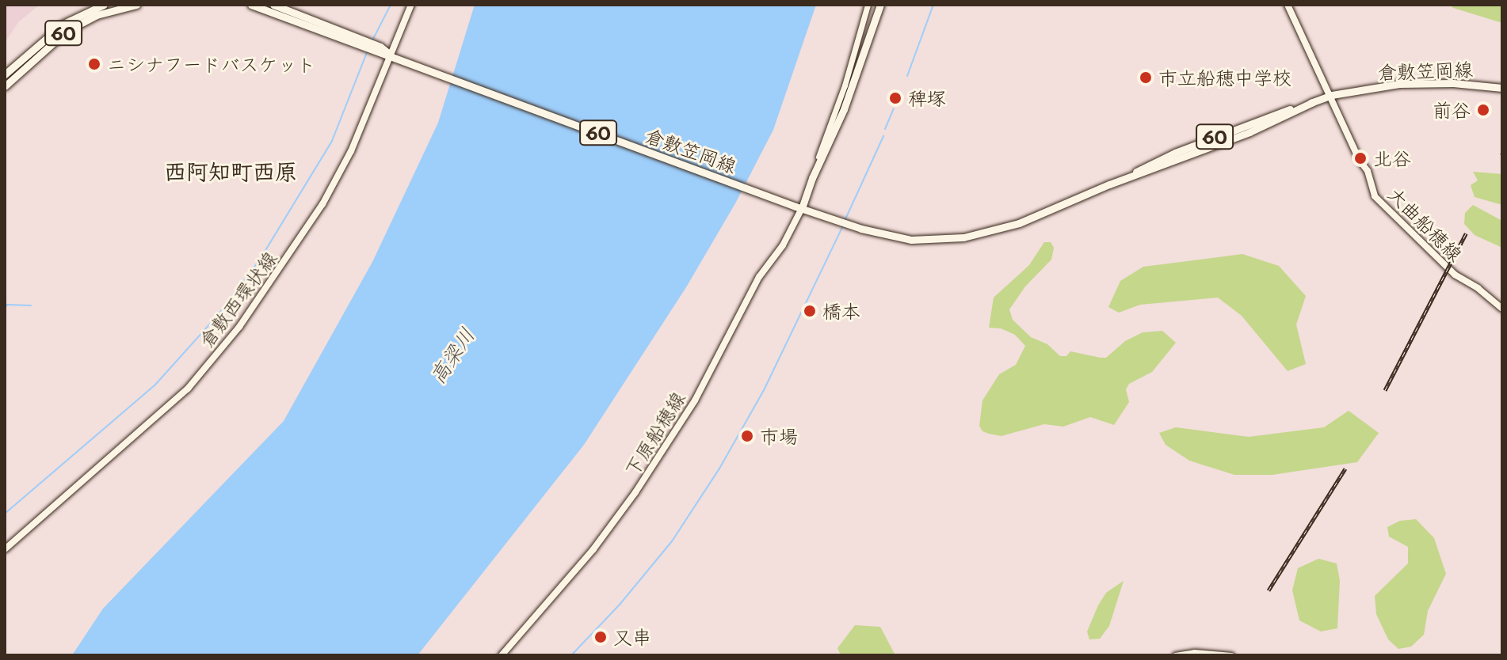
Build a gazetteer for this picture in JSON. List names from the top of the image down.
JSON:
{
  "streets": {
    "main road": [
      "60",
      "倉敷笠岡線",
      "大曲船穂線",
      "倉敷西環状線",
      "下原船穂線"
    ]
  },
  "crossings": [
    ["倉敷笠岡線", "大曲船穂線"],
    ["倉敷笠岡線", "倉敷西環状線"],
    ["倉敷笠岡線", "下原船穂線"]
  ],
  "districts": ["西阿知町西原"],
  "water": ["高梁川"],
  "places": [
    "ニシナフードバスケット",
    "市立船穂中学校",
    "稗塚",
    "前谷",
    "北谷",
    "橋本",
    "市場",
    "又串"
  ]
}
